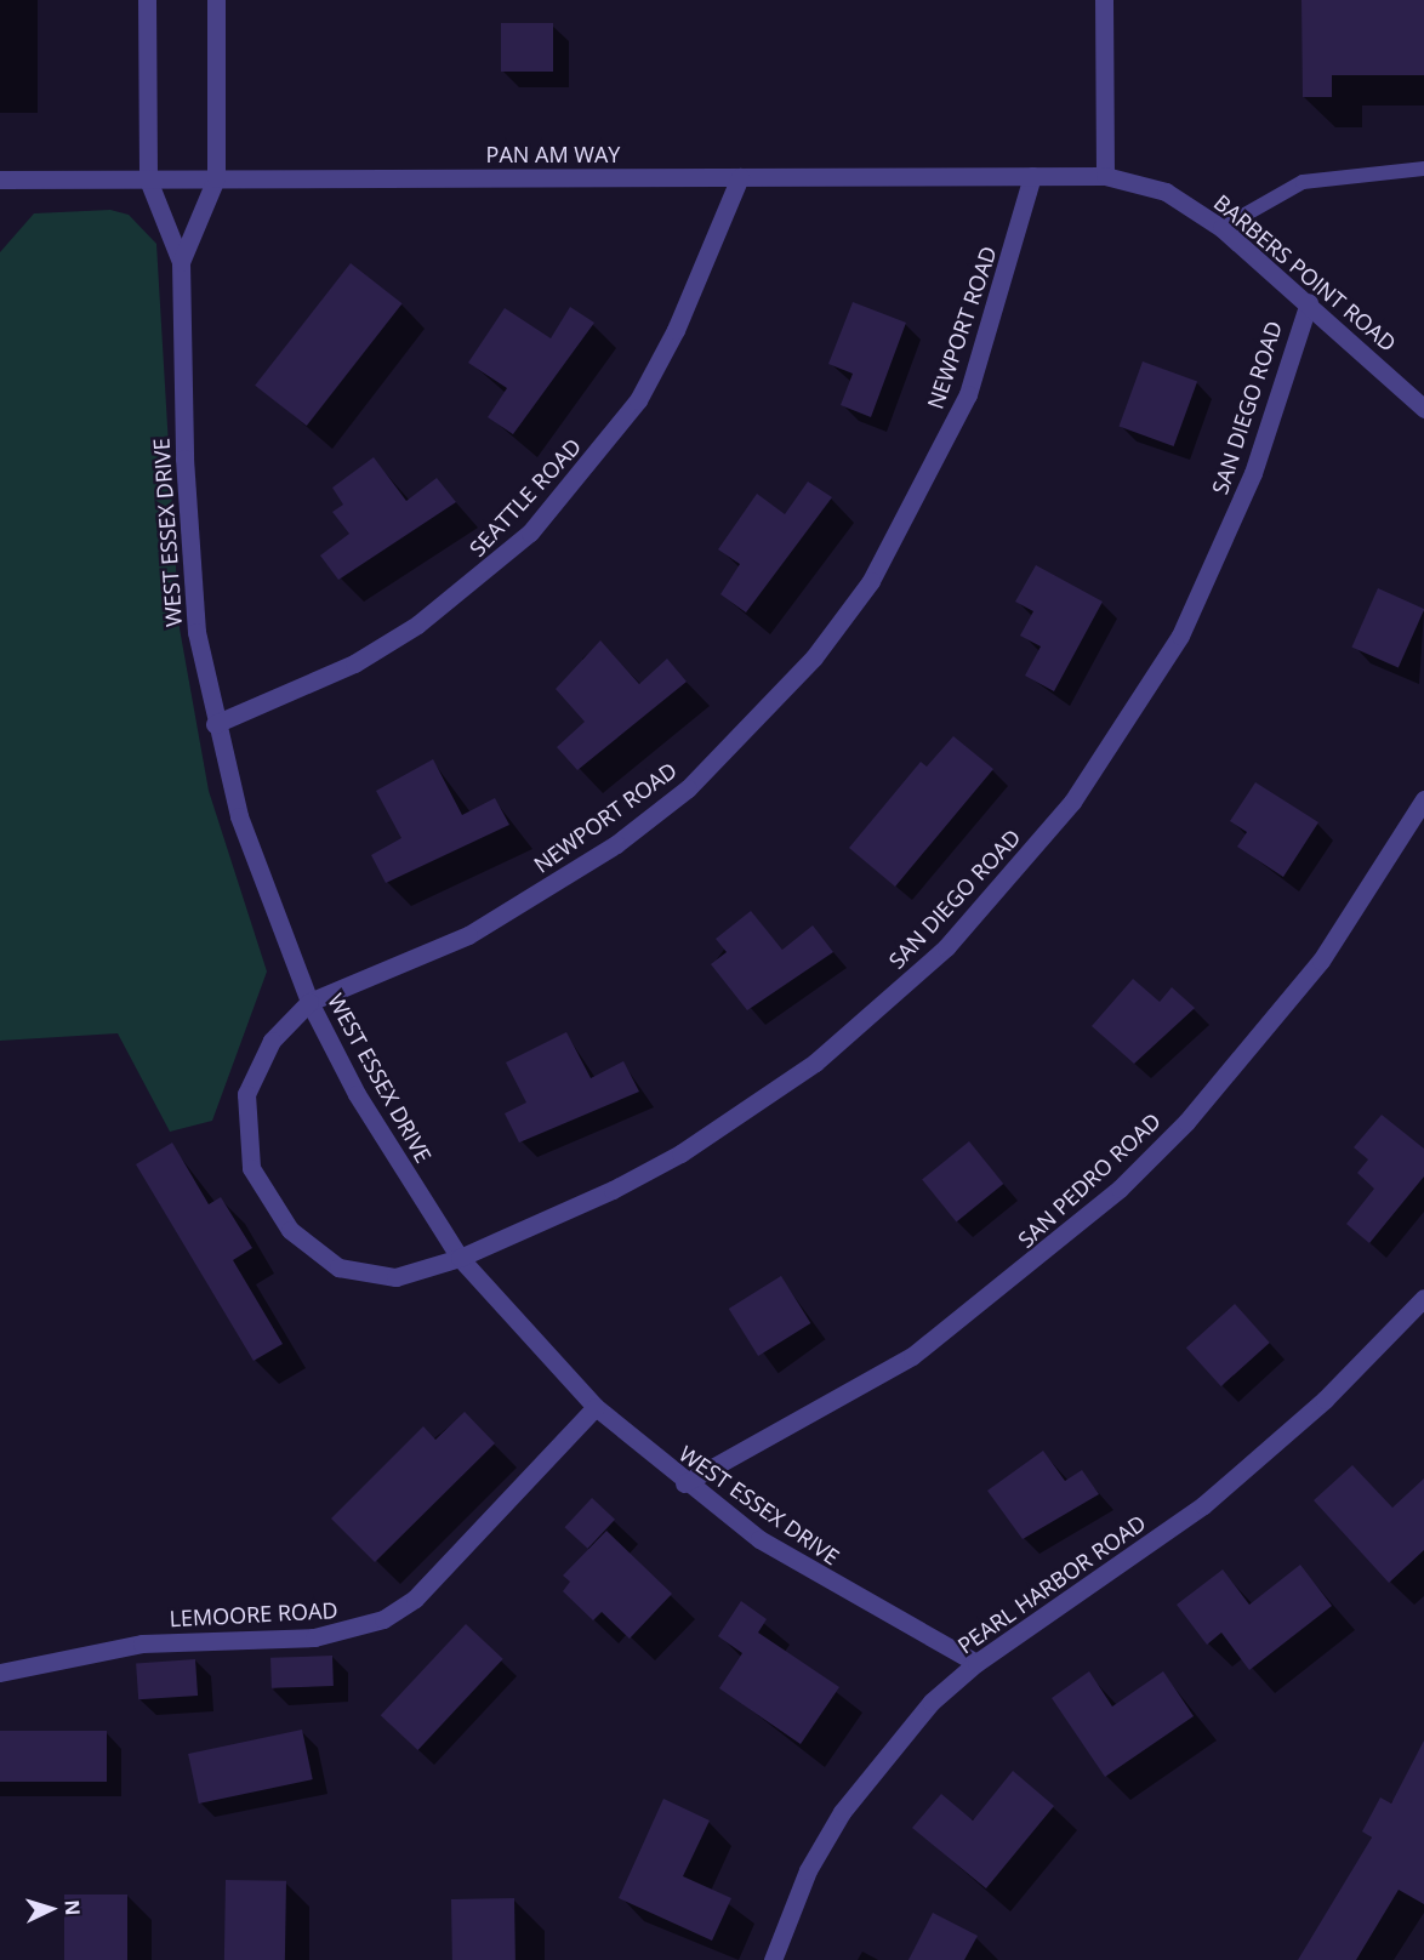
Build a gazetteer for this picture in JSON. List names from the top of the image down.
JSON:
{
  "streets": {
    "street": [
      "PAN AM WAY",
      "BARBERS POINT ROAD",
      "NEWPORT ROAD",
      "SAN DIEGO ROAD",
      "SEATTLE ROAD",
      "WEST ESSEX DRIVE",
      "SAN PEDRO ROAD",
      "PEARL HARBOR ROAD",
      "LEMOORE ROAD"
    ]
  },
  "crossings": [
    ["PAN AM WAY", "BARBERS POINT ROAD"],
    ["PAN AM WAY", "NEWPORT ROAD"],
    ["PAN AM WAY", "SEATTLE ROAD"],
    ["PAN AM WAY", "WEST ESSEX DRIVE"],
    ["BARBERS POINT ROAD", "SAN DIEGO ROAD"],
    ["NEWPORT ROAD", "SAN DIEGO ROAD"],
    ["NEWPORT ROAD", "WEST ESSEX DRIVE"],
    ["SAN DIEGO ROAD", "WEST ESSEX DRIVE"],
    ["SEATTLE ROAD", "WEST ESSEX DRIVE"],
    ["WEST ESSEX DRIVE", "SAN PEDRO ROAD"],
    ["WEST ESSEX DRIVE", "PEARL HARBOR ROAD"],
    ["WEST ESSEX DRIVE", "LEMOORE ROAD"]
  ],
  "north": "right"
}
